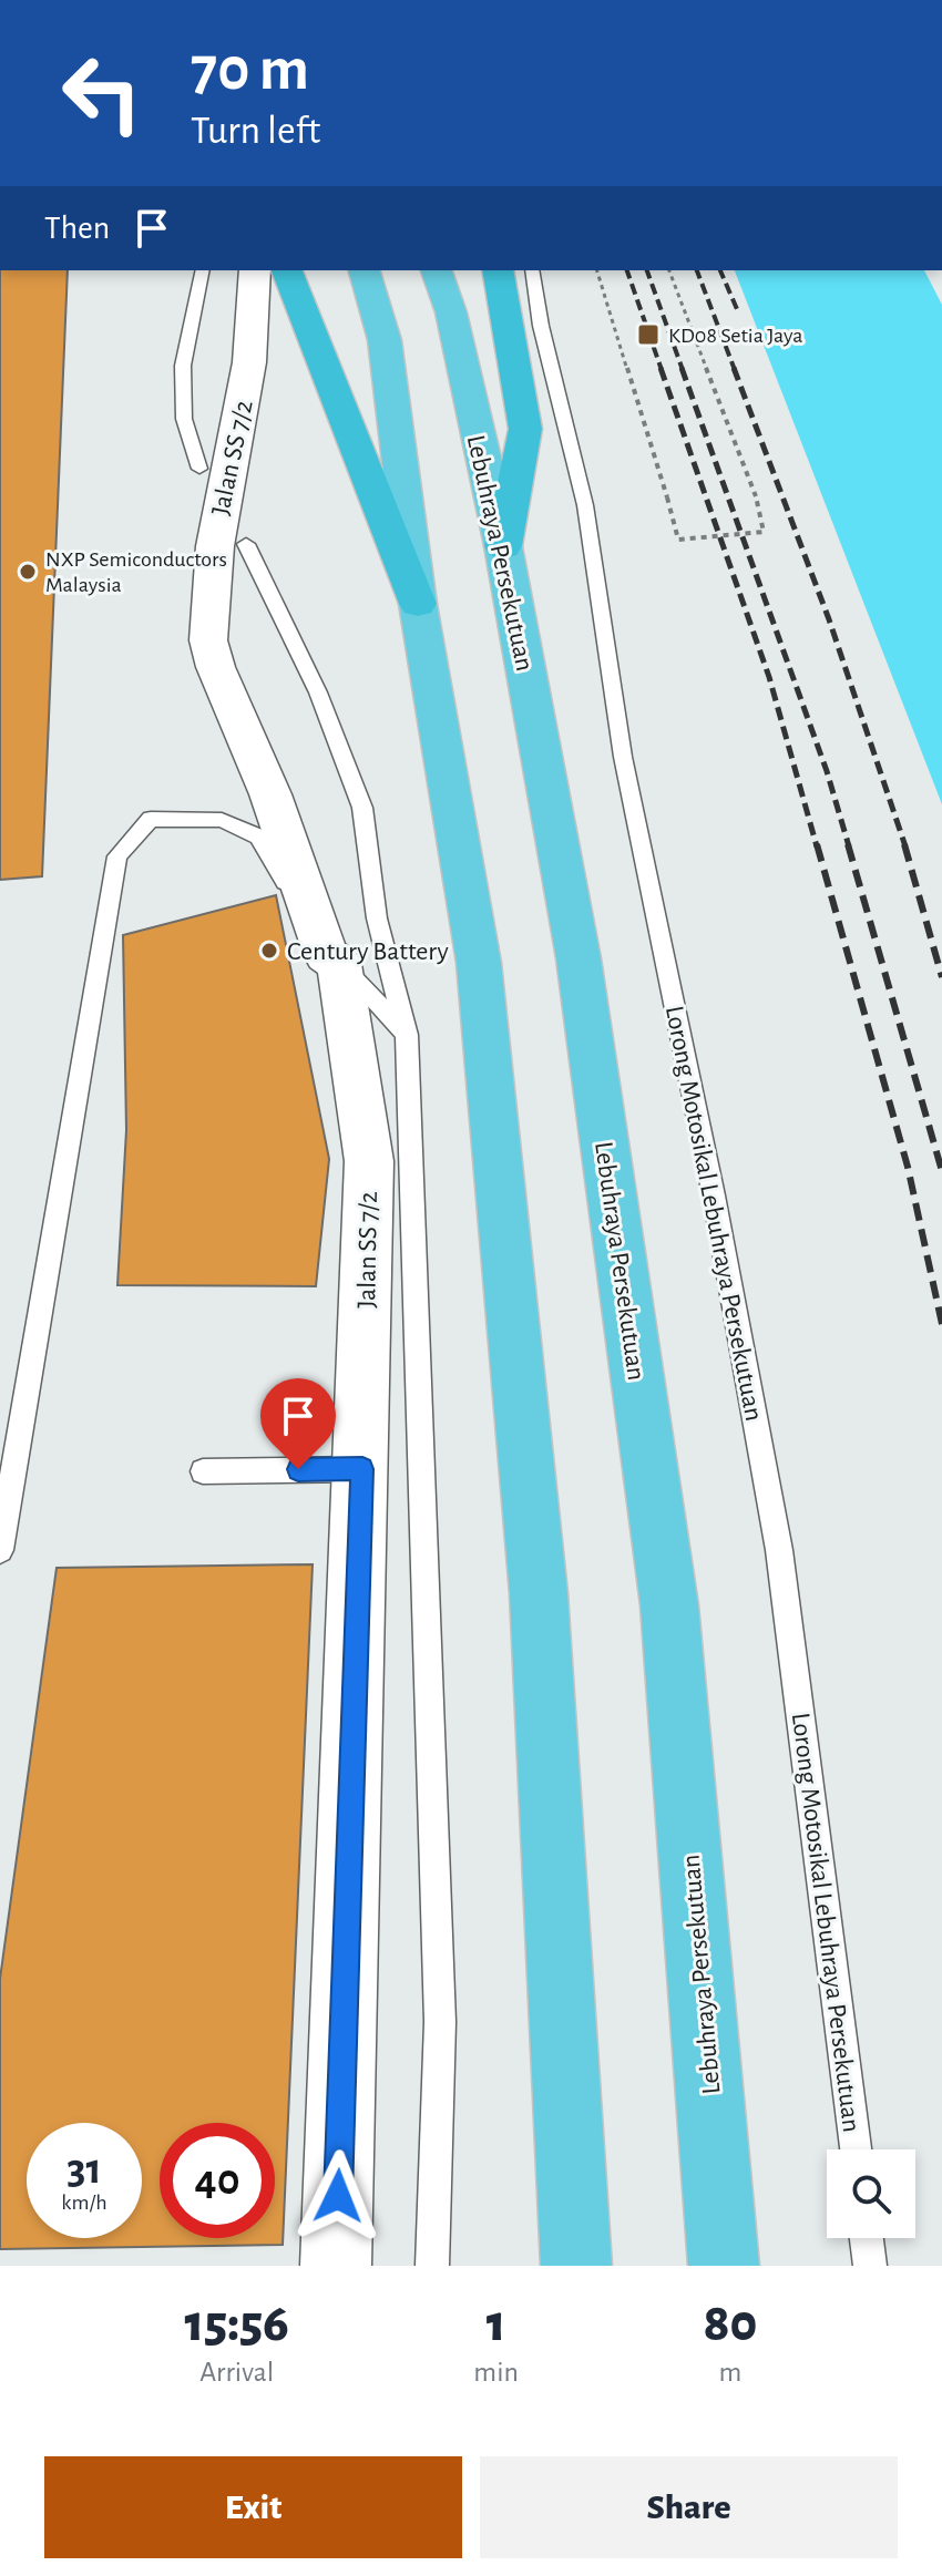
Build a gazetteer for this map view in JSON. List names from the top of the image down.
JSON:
{
  "streets": {
    "highway": ["Lebuhraya Persekutuan"],
    "street": ["Jalan SS 7/2"],
    "lane": ["Lorong Motosikal Lebuhraya Persekutuan"]
  },
  "places": {
    "transit": ["KD08 Setia Jaya"],
    "other": ["NXP Semiconductors Malaysia", "Century Battery"]
  },
  "page": {
    "turn": ["70 m", "Turn left"],
    "then": "Then",
    "speed": "31 km/h",
    "limit": "40",
    "eta": [
      "15:56",
      "Arrival",
      "1",
      "min",
      "80",
      "m"
    ],
    "buttons": ["Exit", "Share"]
  }
}
